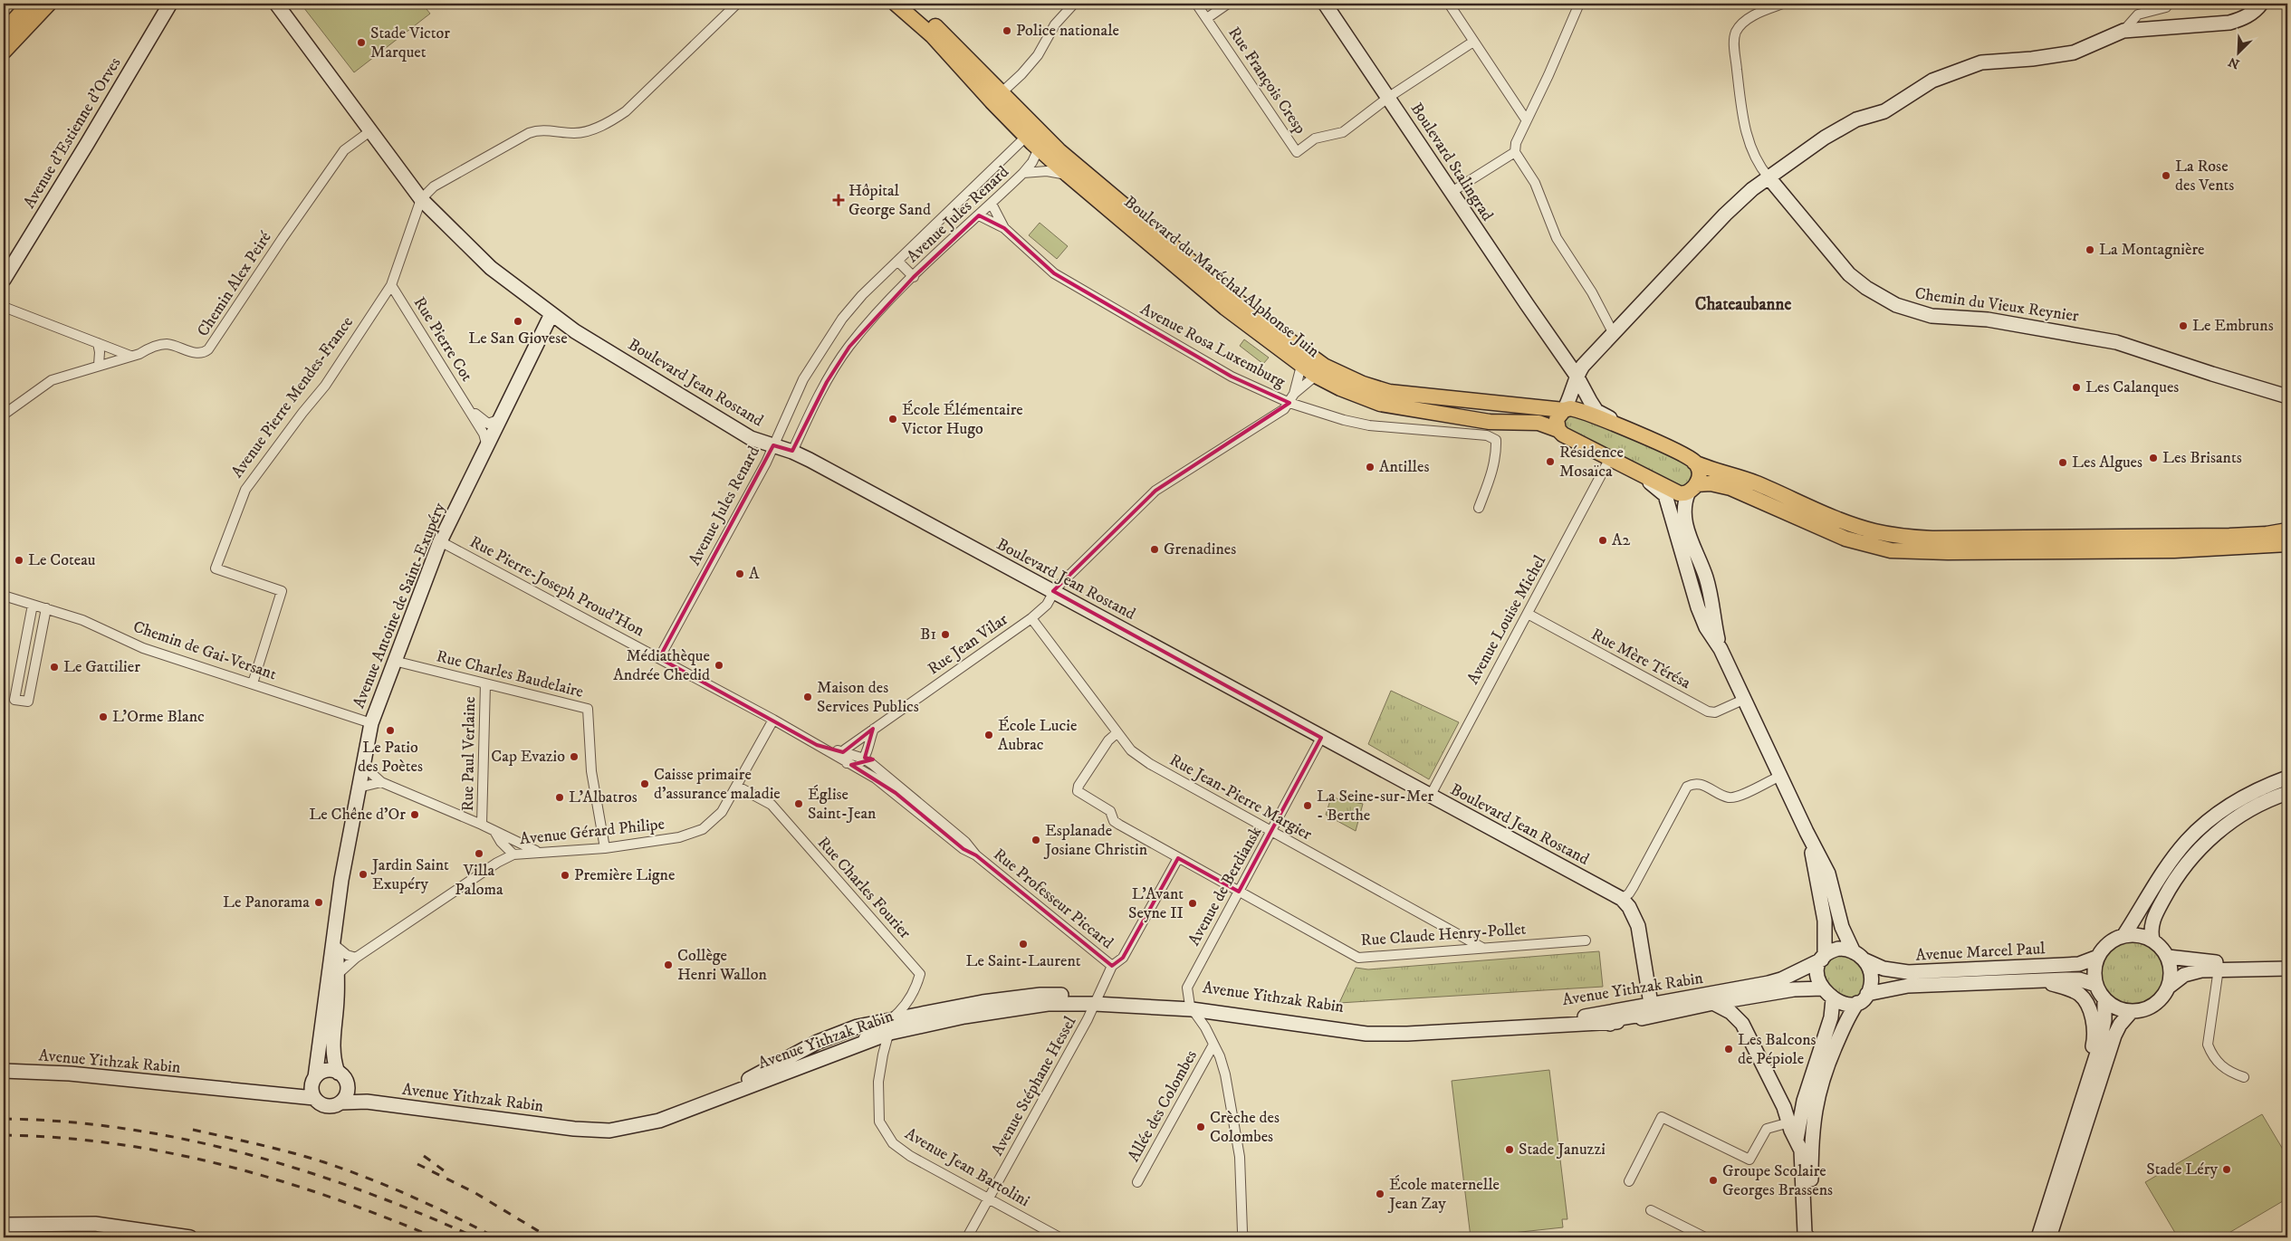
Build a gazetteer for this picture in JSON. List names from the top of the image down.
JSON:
{
  "streets": {
    "main road": ["Boulevard du Maréchal Alphonse Juin"],
    "street": [
      "Rue François Cresp",
      "Avenue d'Estienne d'Orves",
      "Boulevard Stalingrad",
      "Avenue Jules Renard",
      "Chemin Alex Peiré",
      "Chemin du Vieux Reynier",
      "Rue Pierre Cot",
      "Avenue Rosa Luxemburg",
      "Boulevard Jean Rostand",
      "Avenue Pierre Mendes-France",
      "Rue Pierre-Joseph Proud'Hon",
      "Avenue Antoine de Saint-Exupéry",
      "Avenue Louise Michel",
      "Rue Jean Vilar",
      "Chemin de Gai-Versant",
      "Rue Mère Térésa",
      "Rue Charles Baudelaire",
      "Rue Paul Verlaine",
      "Rue Jean-Pierre Margier",
      "Avenue Gérard Philipe",
      "Avenue de Berdiansk",
      "Rue Charles Fourier",
      "Rue Professeur Piccard",
      "Rue Claude Henry-Pollet",
      "Avenue Marcel Paul",
      "Avenue Yithzak Rabin",
      "Avenue Stéphane Hessel",
      "Allée des Colombes",
      "Avenue Jean Bartolini"
    ]
  },
  "crossings": [
    ["Rue François Cresp", "Boulevard Stalingrad"],
    ["Boulevard Stalingrad", "Boulevard du Maréchal Alphonse Juin"],
    ["Avenue Jules Renard", "Boulevard du Maréchal Alphonse Juin"],
    ["Avenue Jules Renard", "Avenue Rosa Luxemburg"],
    ["Avenue Jules Renard", "Boulevard Jean Rostand"],
    ["Avenue Jules Renard", "Rue Pierre-Joseph Proud'Hon"],
    ["Boulevard du Maréchal Alphonse Juin", "Avenue Louise Michel"],
    ["Rue Pierre Cot", "Avenue Pierre Mendes-France"],
    ["Rue Pierre Cot", "Avenue Antoine de Saint-Exupéry"],
    ["Avenue Rosa Luxemburg", "Rue Jean Vilar"],
    ["Boulevard Jean Rostand", "Avenue Pierre Mendes-France"],
    ["Boulevard Jean Rostand", "Avenue Antoine de Saint-Exupéry"],
    ["Boulevard Jean Rostand", "Avenue Louise Michel"],
    ["Boulevard Jean Rostand", "Rue Jean Vilar"],
    ["Boulevard Jean Rostand", "Avenue de Berdiansk"],
    ["Boulevard Jean Rostand", "Avenue Yithzak Rabin"],
    ["Avenue Pierre Mendes-France", "Chemin de Gai-Versant"],
    ["Rue Pierre-Joseph Proud'Hon", "Avenue Antoine de Saint-Exupéry"],
    ["Rue Pierre-Joseph Proud'Hon", "Avenue Gérard Philipe"],
    ["Rue Pierre-Joseph Proud'Hon", "Rue Professeur Piccard"],
    ["Avenue Antoine de Saint-Exupéry", "Chemin de Gai-Versant"],
    ["Avenue Antoine de Saint-Exupéry", "Rue Charles Baudelaire"],
    ["Avenue Antoine de Saint-Exupéry", "Avenue Gérard Philipe"],
    ["Avenue Antoine de Saint-Exupéry", "Avenue Yithzak Rabin"],
    ["Avenue Louise Michel", "Rue Mère Térésa"],
    ["Rue Jean Vilar", "Rue Jean-Pierre Margier"],
    ["Rue Jean Vilar", "Rue Professeur Piccard"],
    ["Rue Charles Baudelaire", "Rue Paul Verlaine"],
    ["Rue Charles Baudelaire", "Avenue Gérard Philipe"],
    ["Rue Jean-Pierre Margier", "Avenue de Berdiansk"],
    ["Rue Jean-Pierre Margier", "Rue Claude Henry-Pollet"],
    ["Avenue Gérard Philipe", "Rue Charles Fourier"],
    ["Avenue de Berdiansk", "Rue Claude Henry-Pollet"],
    ["Avenue de Berdiansk", "Avenue Yithzak Rabin"],
    ["Rue Charles Fourier", "Avenue Yithzak Rabin"],
    ["Rue Charles Fourier", "Avenue Jean Bartolini"],
    ["Rue Professeur Piccard", "Avenue Stéphane Hessel"],
    ["Rue Claude Henry-Pollet", "Avenue Stéphane Hessel"],
    ["Avenue Marcel Paul", "Avenue Yithzak Rabin"],
    ["Avenue Yithzak Rabin", "Avenue Stéphane Hessel"],
    ["Avenue Yithzak Rabin", "Avenue Jean Bartolini"],
    ["Avenue Stéphane Hessel", "Avenue Jean Bartolini"]
  ],
  "districts": ["Chateaubanne"],
  "places": {
    "other": [
      "Police nationale",
      "Stade Victor Marquet",
      "La Rose des Vents",
      "La Montagnière",
      "Le San Giovese",
      "Le Embruns",
      "Les Calanques",
      "École Élémentaire Victor Hugo",
      "Les Brisants",
      "Résidence Mosaïca",
      "Les Algues",
      "Antilles",
      "A2",
      "Grenadines",
      "Le Coteau",
      "A",
      "B1",
      "Médiathèque Andrée Chedid",
      "Le Gattilier",
      "Maison des Services Publics",
      "L'Orme Blanc",
      "Le Patio des Poètes",
      "École Lucie Aubrac",
      "Cap Evazio",
      "Caisse primaire d'assurance maladie",
      "L'Albatros",
      "Église Saint-Jean",
      "La Seine-sur-Mer - Berthe",
      "Le Chêne d'Or",
      "Esplanade Josiane Christin",
      "Villa Paloma",
      "Jardin Saint Exupéry",
      "Première Ligne",
      "Le Panorama",
      "L'Avant Seyne II",
      "Le Saint-Laurent",
      "Collège Henri Wallon",
      "Les Balcons de Pépiole",
      "Crèche des Colombes",
      "Stade Januzzi",
      "Stade Léry",
      "Groupe Scolaire Georges Brassens",
      "École maternelle Jean Zay"
    ],
    "health": ["Hôpital George Sand"]
  },
  "north": "bottom left"
}
